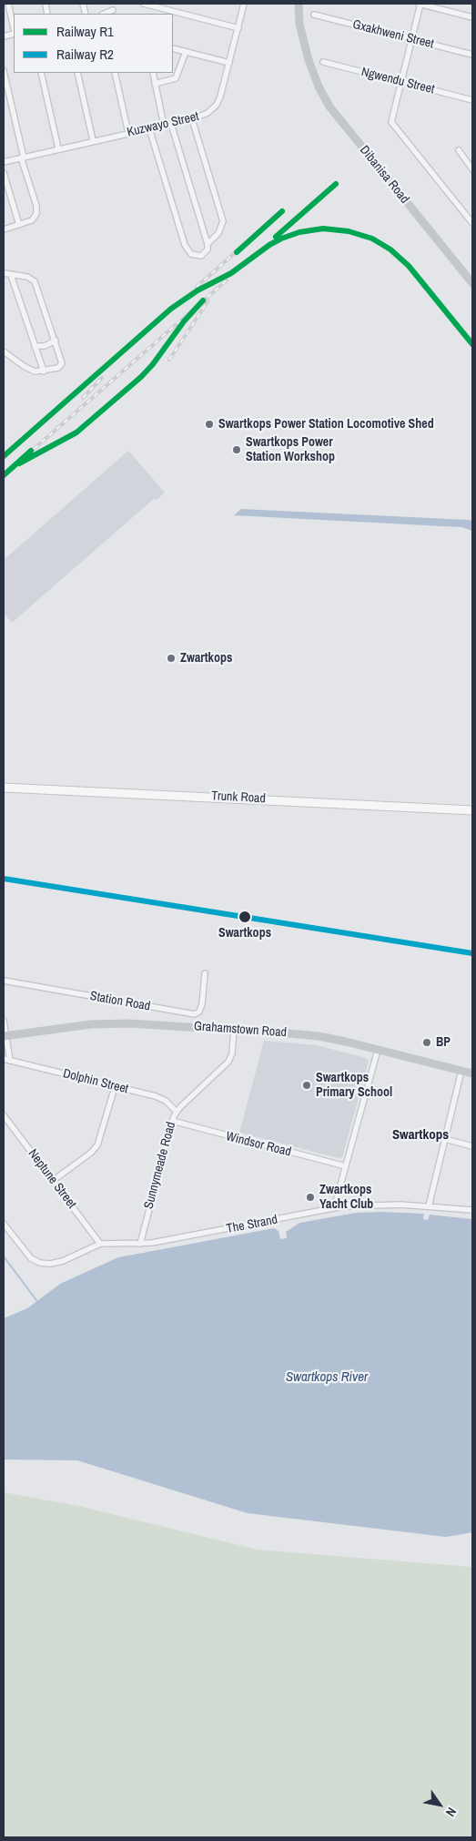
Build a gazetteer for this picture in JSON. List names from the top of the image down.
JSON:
{
  "streets": {
    "main road": ["Dibanisa Road", "Trunk Road", "Grahamstown Road"],
    "street": [
      "Gxakhweni Street",
      "Ngwendu Street",
      "Kuzwayo Street",
      "Station Road",
      "Dolphin Street",
      "Windsor Road",
      "Sunnymeade Road",
      "Neptune Street",
      "The Strand"
    ]
  },
  "crossings": [
    ["Grahamstown Road", "Sunnymeade Road"],
    ["Dolphin Street", "Sunnymeade Road"],
    ["Windsor Road", "Sunnymeade Road"],
    ["Sunnymeade Road", "The Strand"],
    ["Neptune Street", "The Strand"]
  ],
  "districts": ["Swartkops"],
  "water": ["Swartkops River"],
  "places": [
    "Swartkops Power Station Locomotive Shed",
    "Swartkops Power Station Workshop",
    "Zwartkops",
    "Swartkops",
    "BP",
    "Swartkops Primary School",
    "Zwartkops Yacht Club"
  ],
  "lines": ["rail line R1", "rail line R2"],
  "legend": ["Railway R1", "Railway R2"],
  "north": "bottom right"
}
